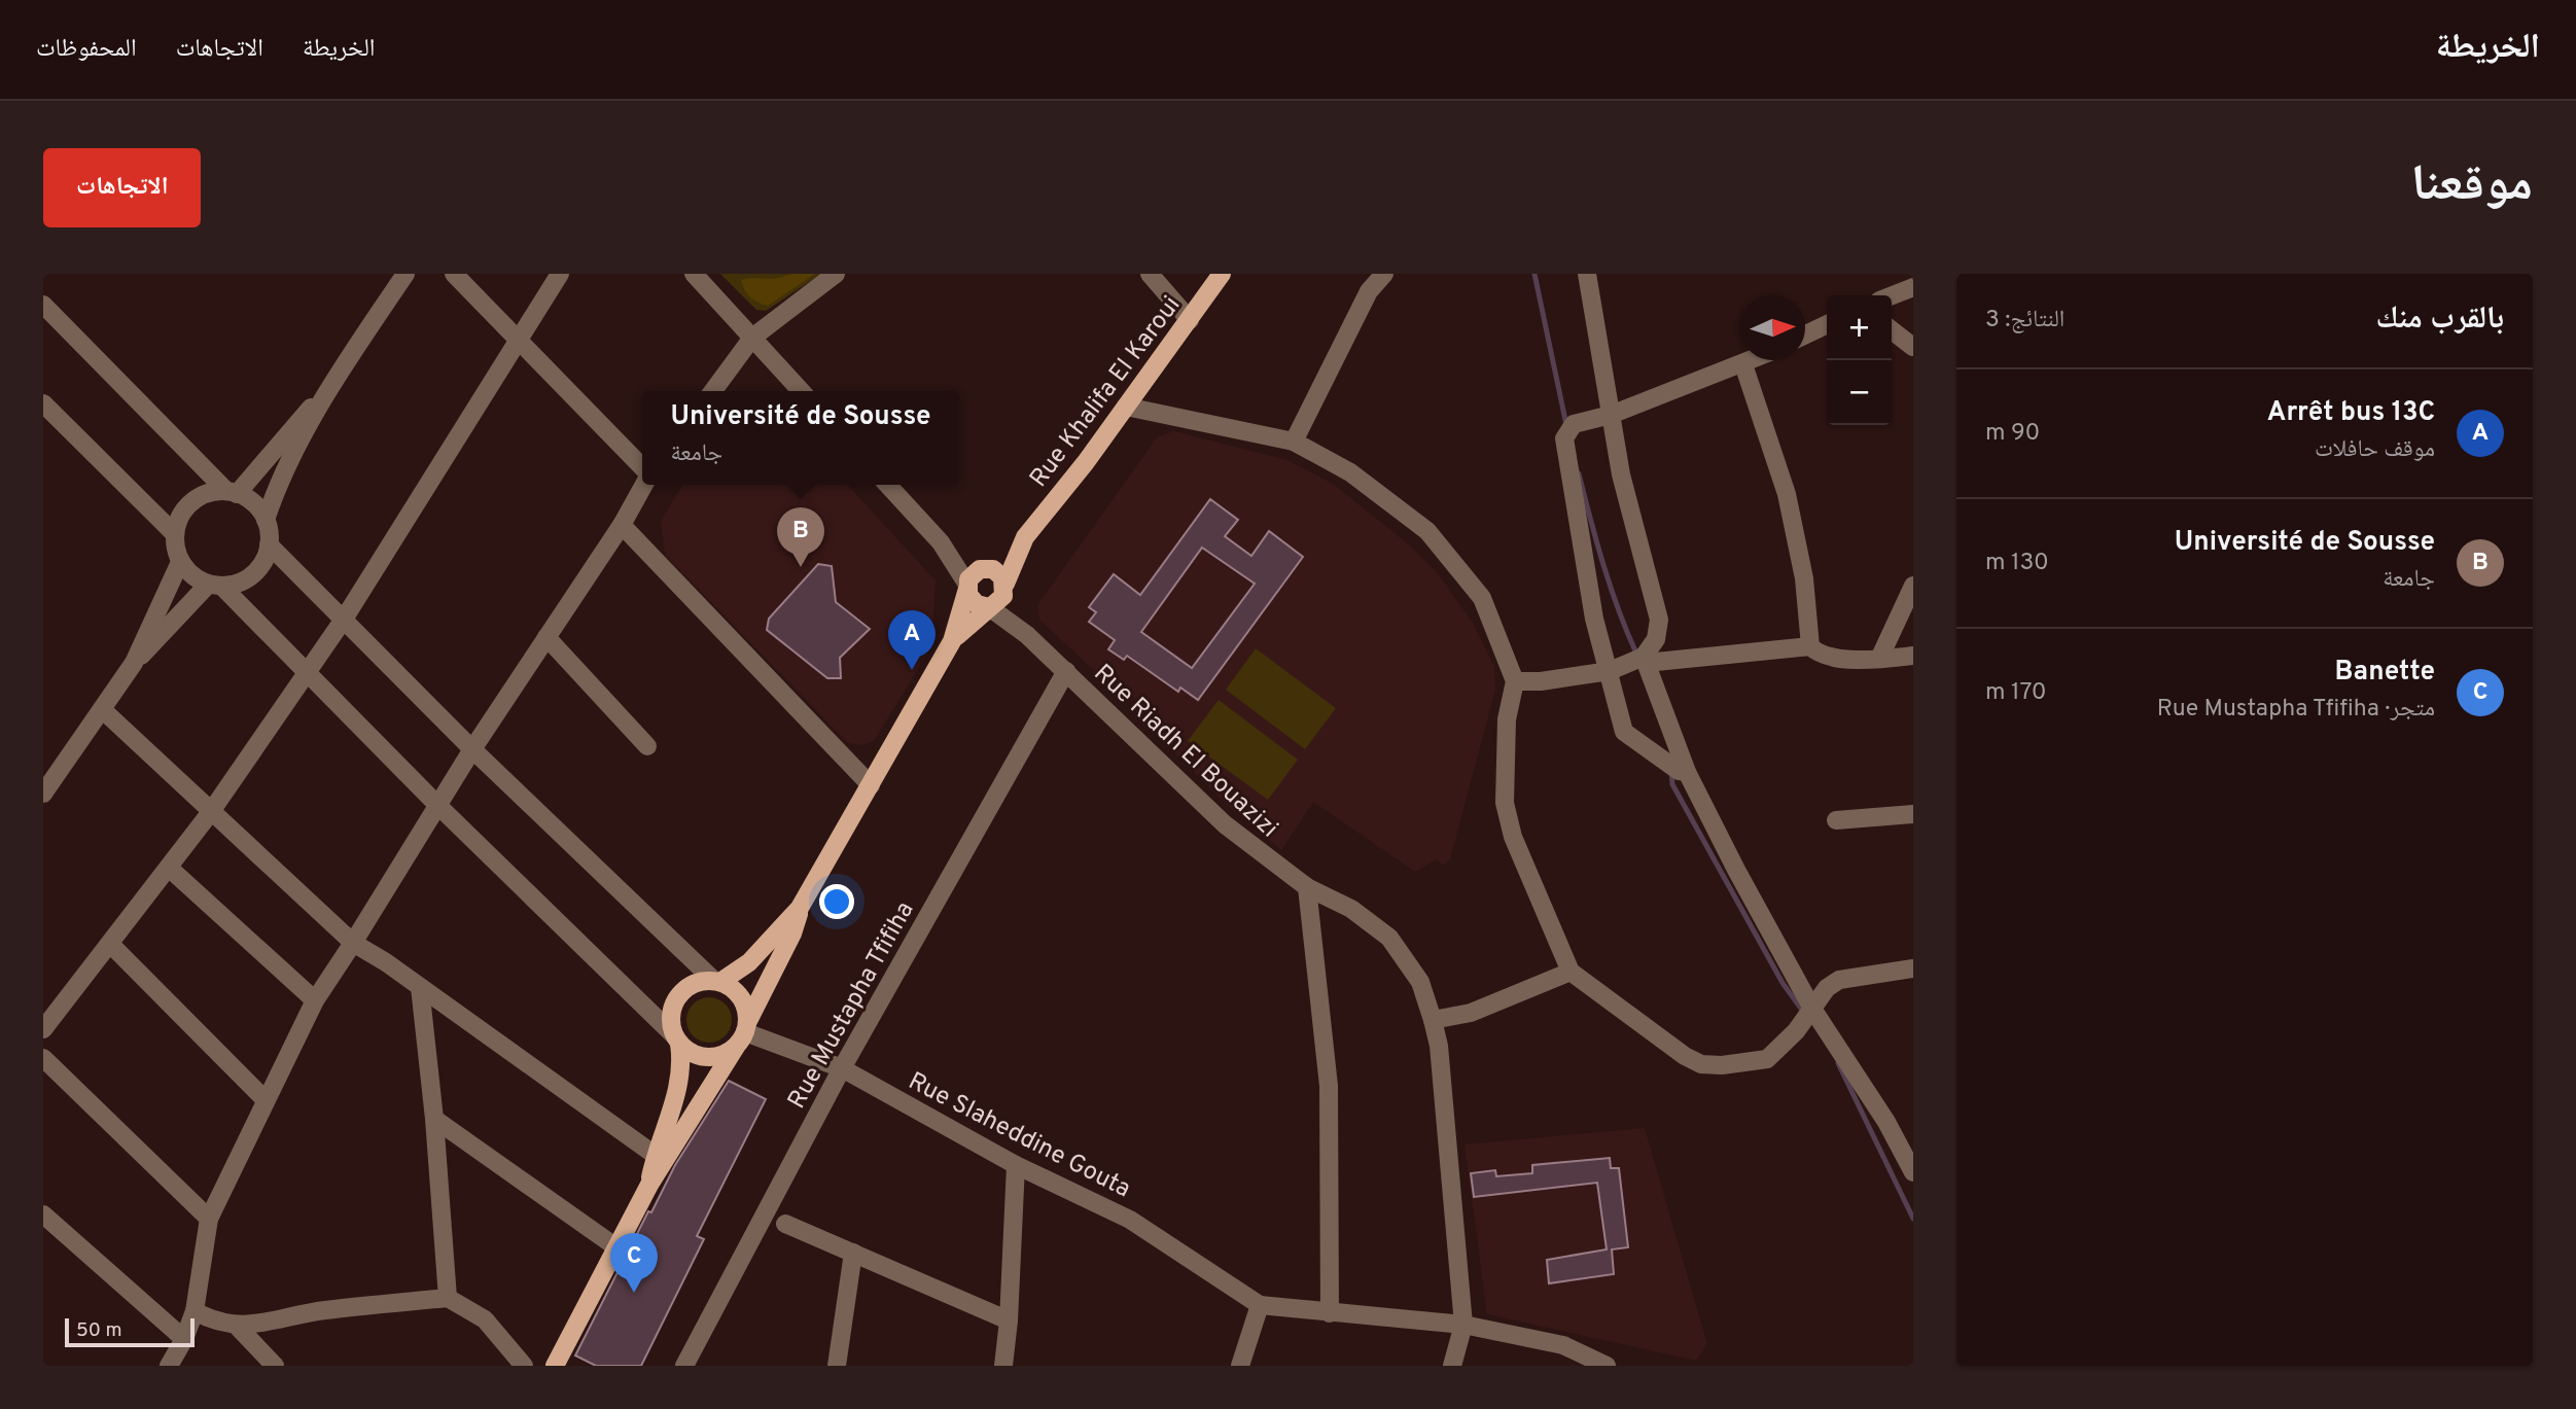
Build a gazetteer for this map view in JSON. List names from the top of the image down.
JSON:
{
  "streets": {
    "main road": ["Rue Khalifa El Karoui"],
    "street": ["Rue Riadh El Bouazizi", "Rue Mustapha Tfifiha", "Rue Slaheddine Gouta"]
  },
  "crossings": [
    ["Rue Khalifa El Karoui", "Rue Riadh El Bouazizi"],
    ["Rue Riadh El Bouazizi", "Rue Mustapha Tfifiha"],
    ["Rue Mustapha Tfifiha", "Rue Slaheddine Gouta"]
  ],
  "scale_bar": "50 m",
  "north": "right",
  "page": {
    "header": "الخريطة",
    "nav": ["الخريطة", "الاتجاهات", "المحفوظات"],
    "title": "موقعنا",
    "buttons": "الاتجاهات",
    "heading": ["بالقرب منك", "النتائج: 3"],
    "map_buttons": ["+", "−"],
    "list": [
      {
        "mark": "A",
        "name": "Arrêt bus 13C",
        "note": "موقف حافلات",
        "value": "90 m"
      },
      {
        "mark": "B",
        "name": "Université de Sousse",
        "note": "جامعة",
        "value": "130 m"
      },
      {
        "mark": "C",
        "name": "Banette",
        "note": "متجر · Rue Mustapha Tfifiha",
        "value": "170 m"
      }
    ],
    "popup": ["Université de Sousse", "جامعة"],
    "pins": ["B", "A", "C"],
    "scale": "50 m"
  }
}
